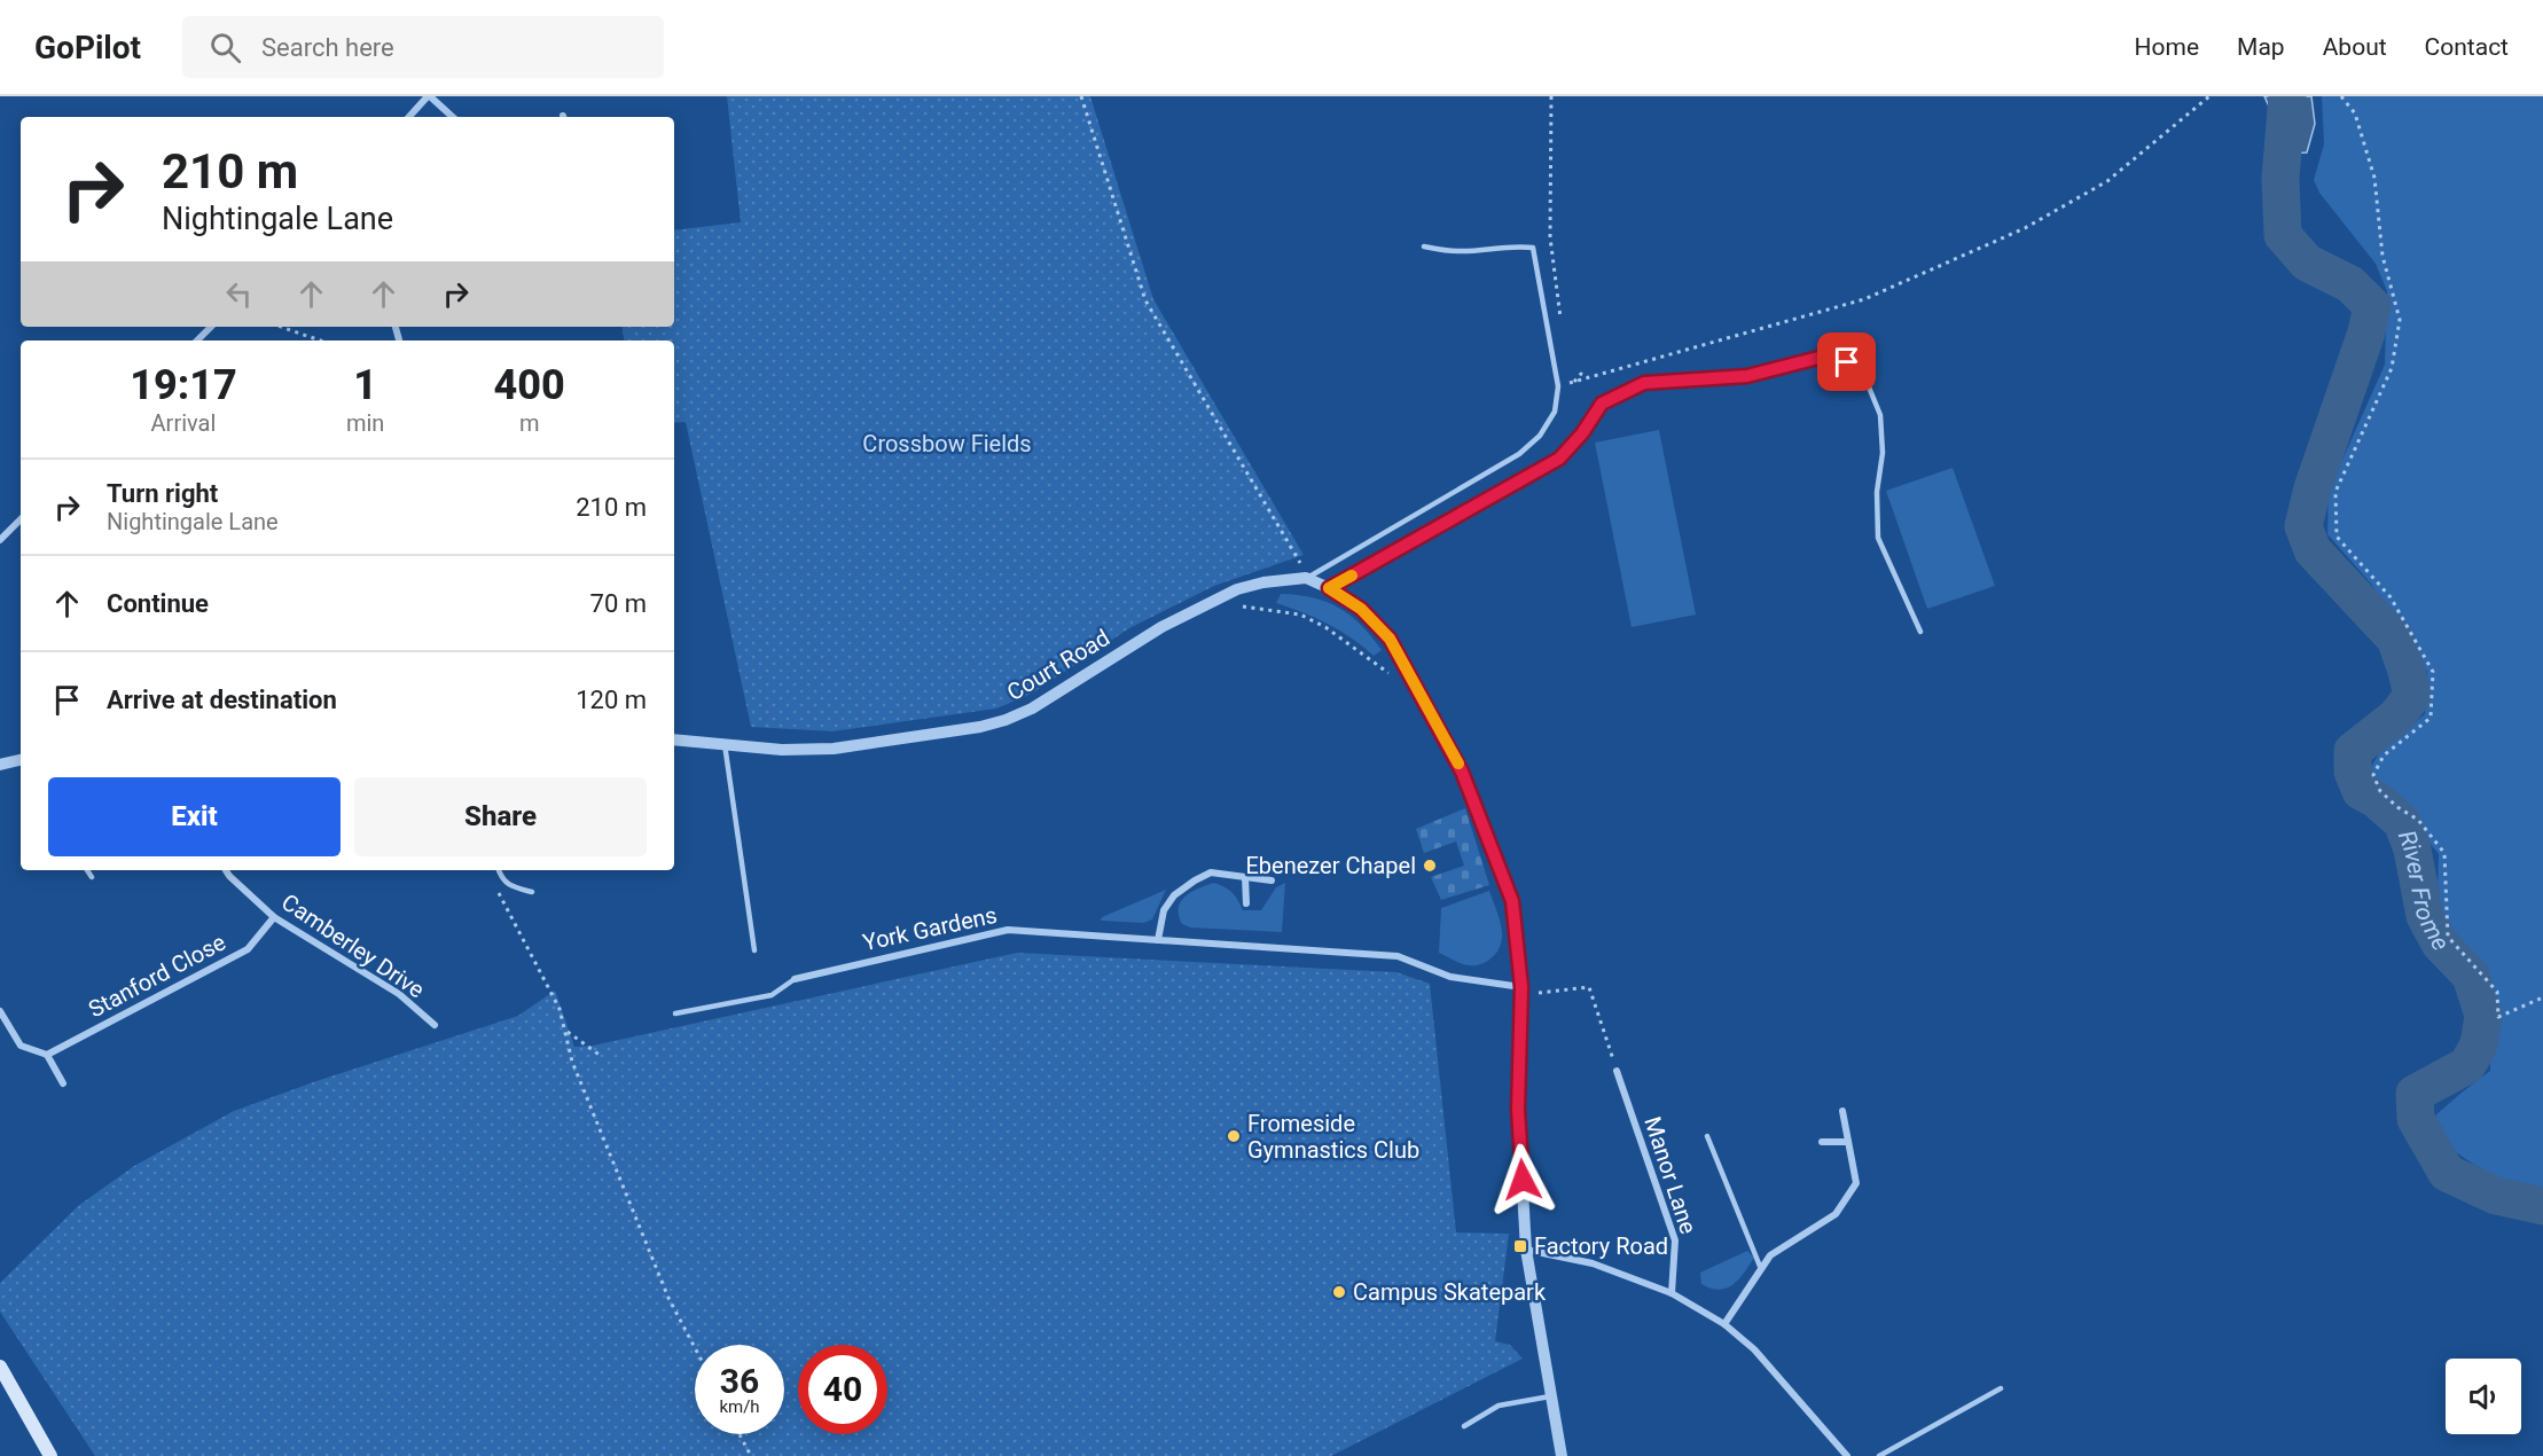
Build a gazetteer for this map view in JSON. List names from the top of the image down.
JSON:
{
  "streets": {
    "street": [
      "Court Road",
      "York Gardens",
      "Camberley Drive",
      "Stanford Close",
      "Manor Lane"
    ]
  },
  "crossings": [
    ["Camberley Drive", "Stanford Close"]
  ],
  "water": ["River Frome"],
  "parks": ["Crossbow Fields"],
  "places": {
    "other": ["Ebenezer Chapel", "Fromeside Gymnastics Club", "Campus Skatepark"],
    "transit": ["Factory Road"]
  },
  "page": {
    "header": "GoPilot",
    "search": "Search here",
    "nav": [
      "Home",
      "Map",
      "About",
      "Contact"
    ],
    "turn": ["210 m", "Nightingale Lane"],
    "eta": [
      "19:17",
      "Arrival",
      "1",
      "min",
      "400",
      "m"
    ],
    "list": [
      {
        "name": "Turn right",
        "note": "Nightingale Lane",
        "value": "210 m"
      },
      {
        "name": "Continue",
        "value": "70 m"
      },
      {
        "name": "Arrive at destination",
        "value": "120 m"
      }
    ],
    "buttons": ["Exit", "Share"],
    "speed": "36 km/h",
    "limit": "40"
  }
}
